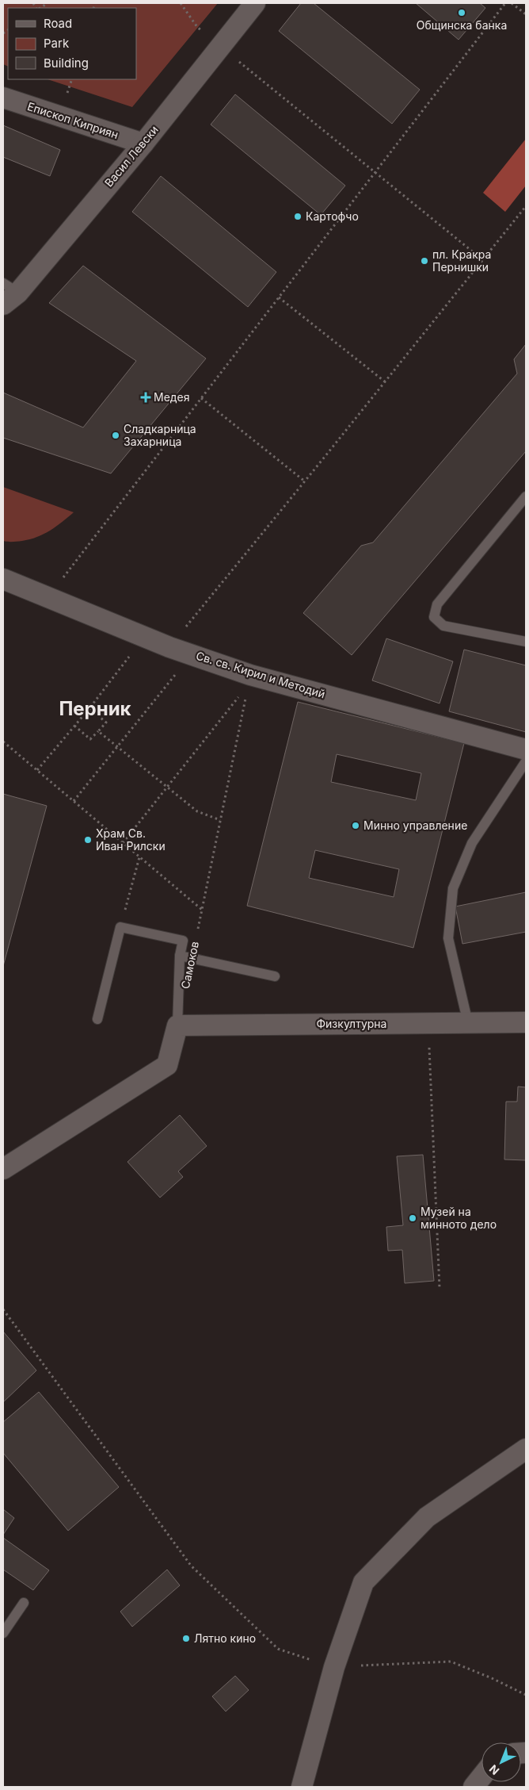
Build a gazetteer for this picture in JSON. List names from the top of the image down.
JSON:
{
  "streets": {
    "street": [
      "Епископ Киприян",
      "Васил Левски",
      "Св. св. Кирил и Методий",
      "Физкултурна"
    ],
    "path": ["Самоков"]
  },
  "crossings": [
    ["Епископ Киприян", "Васил Левски"],
    ["Св. св. Кирил и Методий", "Самоков"]
  ],
  "districts": ["Перник"],
  "places": {
    "other": [
      "Общинска банка",
      "Картофчо",
      "пл. Кракра Пернишки",
      "Сладкарница Захарница",
      "Минно управление",
      "Храм Св. Иван Рилски",
      "Музей на минното дело",
      "Лятно кино"
    ],
    "health": ["Медея"]
  },
  "legend": ["Road", "Park", "Building"],
  "north": "bottom left"
}
